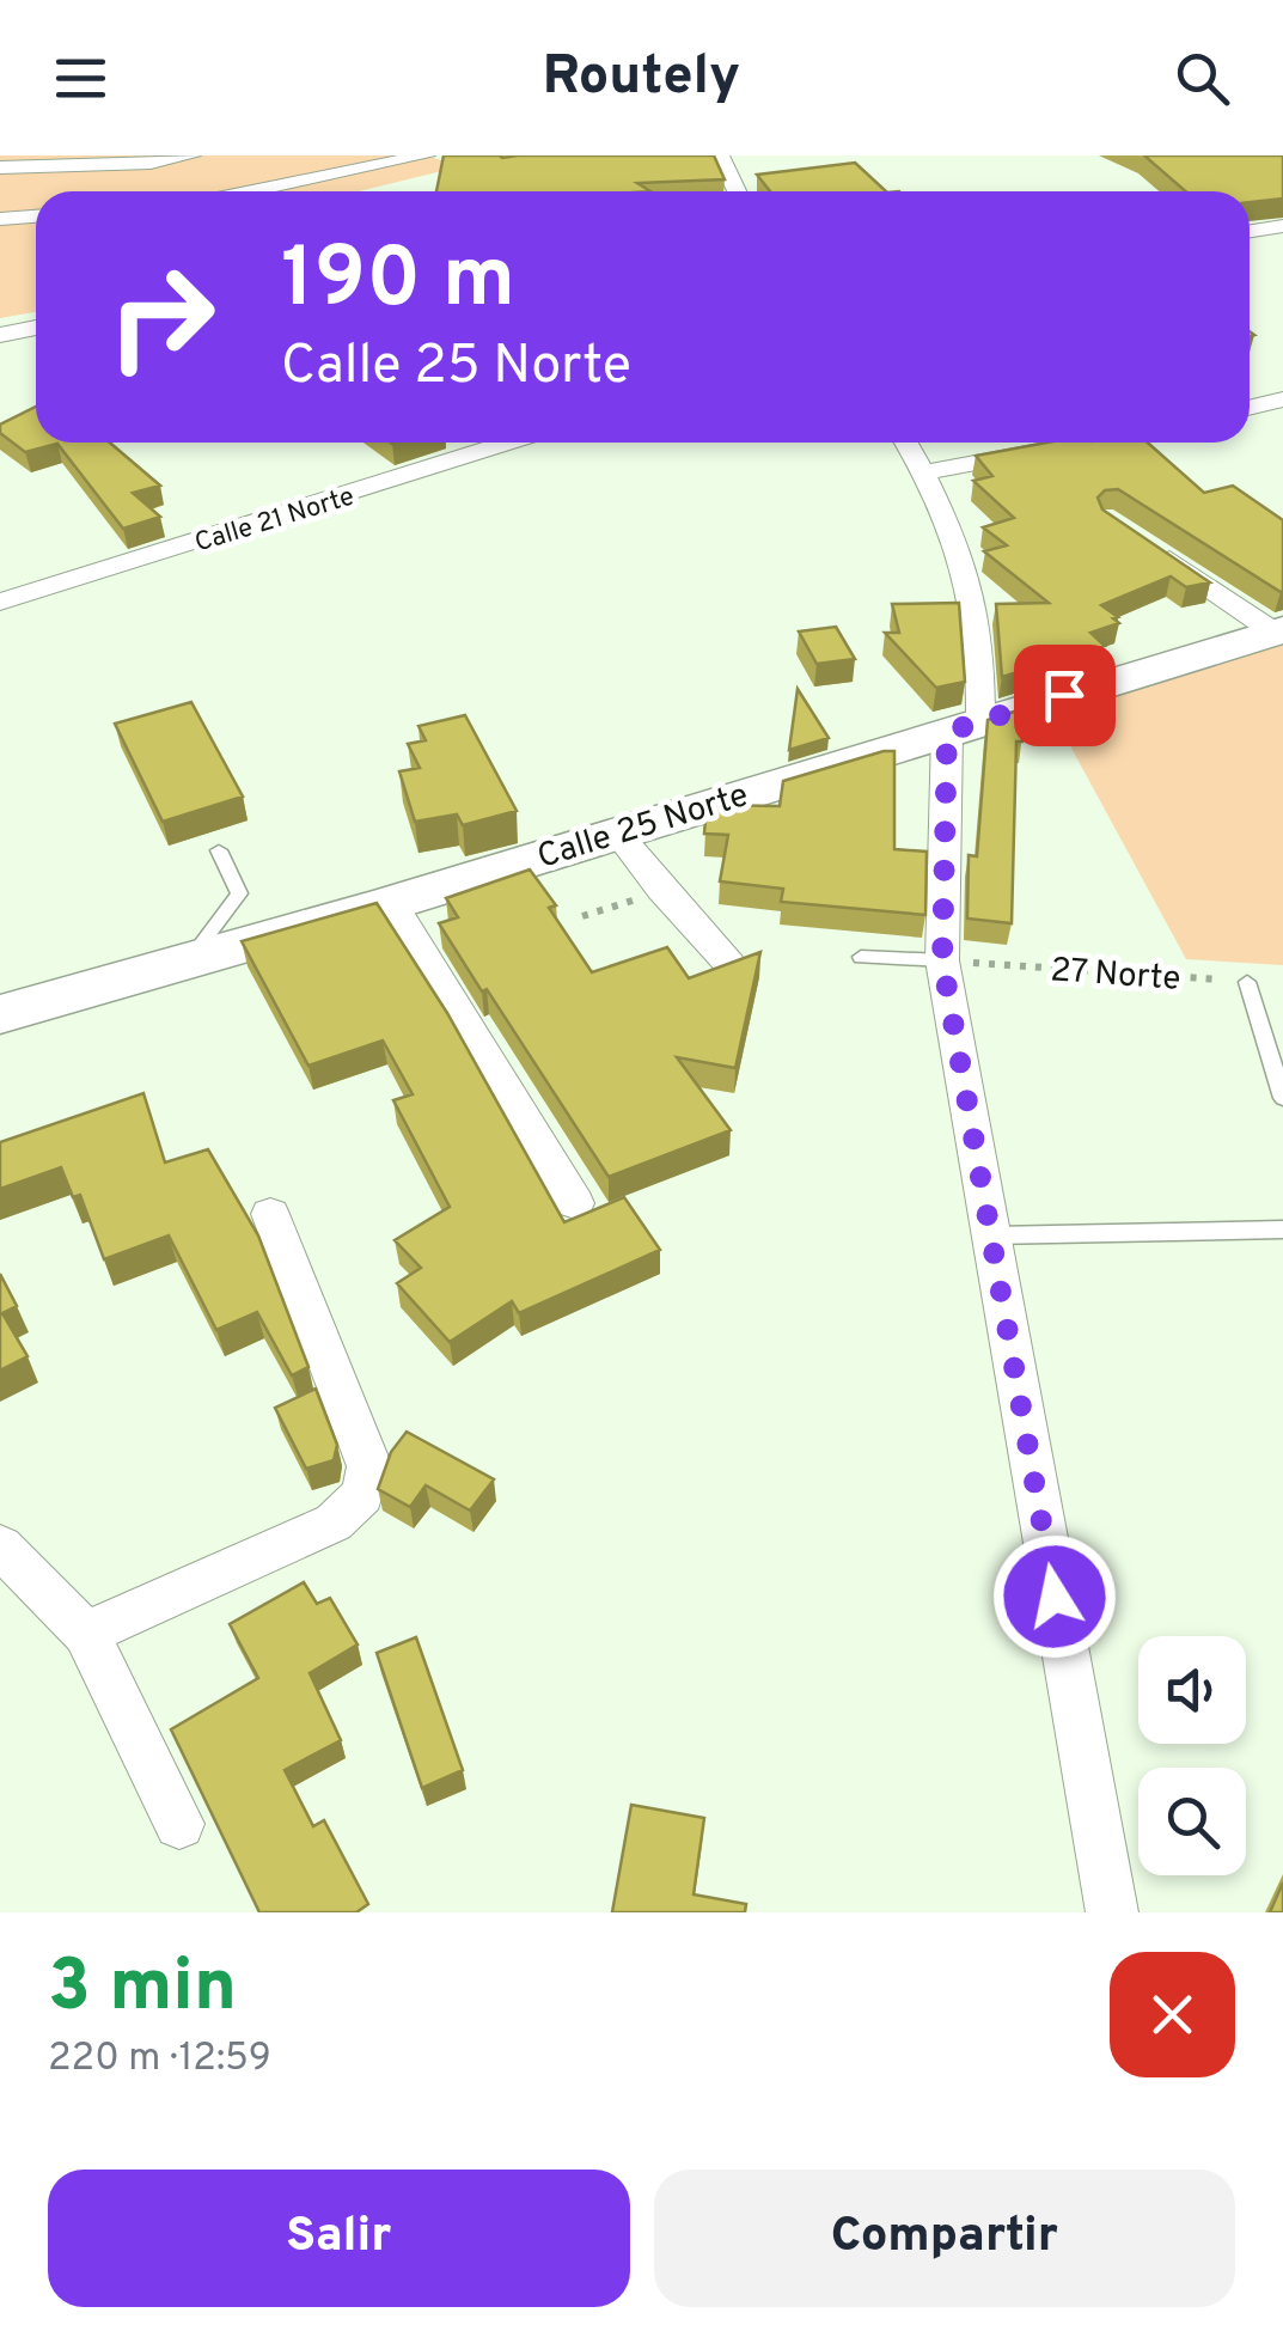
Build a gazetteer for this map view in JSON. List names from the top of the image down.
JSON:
{
  "streets": {
    "street": ["Calle 21 Norte", "Calle 25 Norte"],
    "path": ["27 Norte"]
  },
  "page": {
    "header": "Routely",
    "turn": ["190 m", "Calle 25 Norte"],
    "heading": ["3 min", "220 m · 12:59"],
    "buttons": ["Salir", "Compartir"]
  }
}
